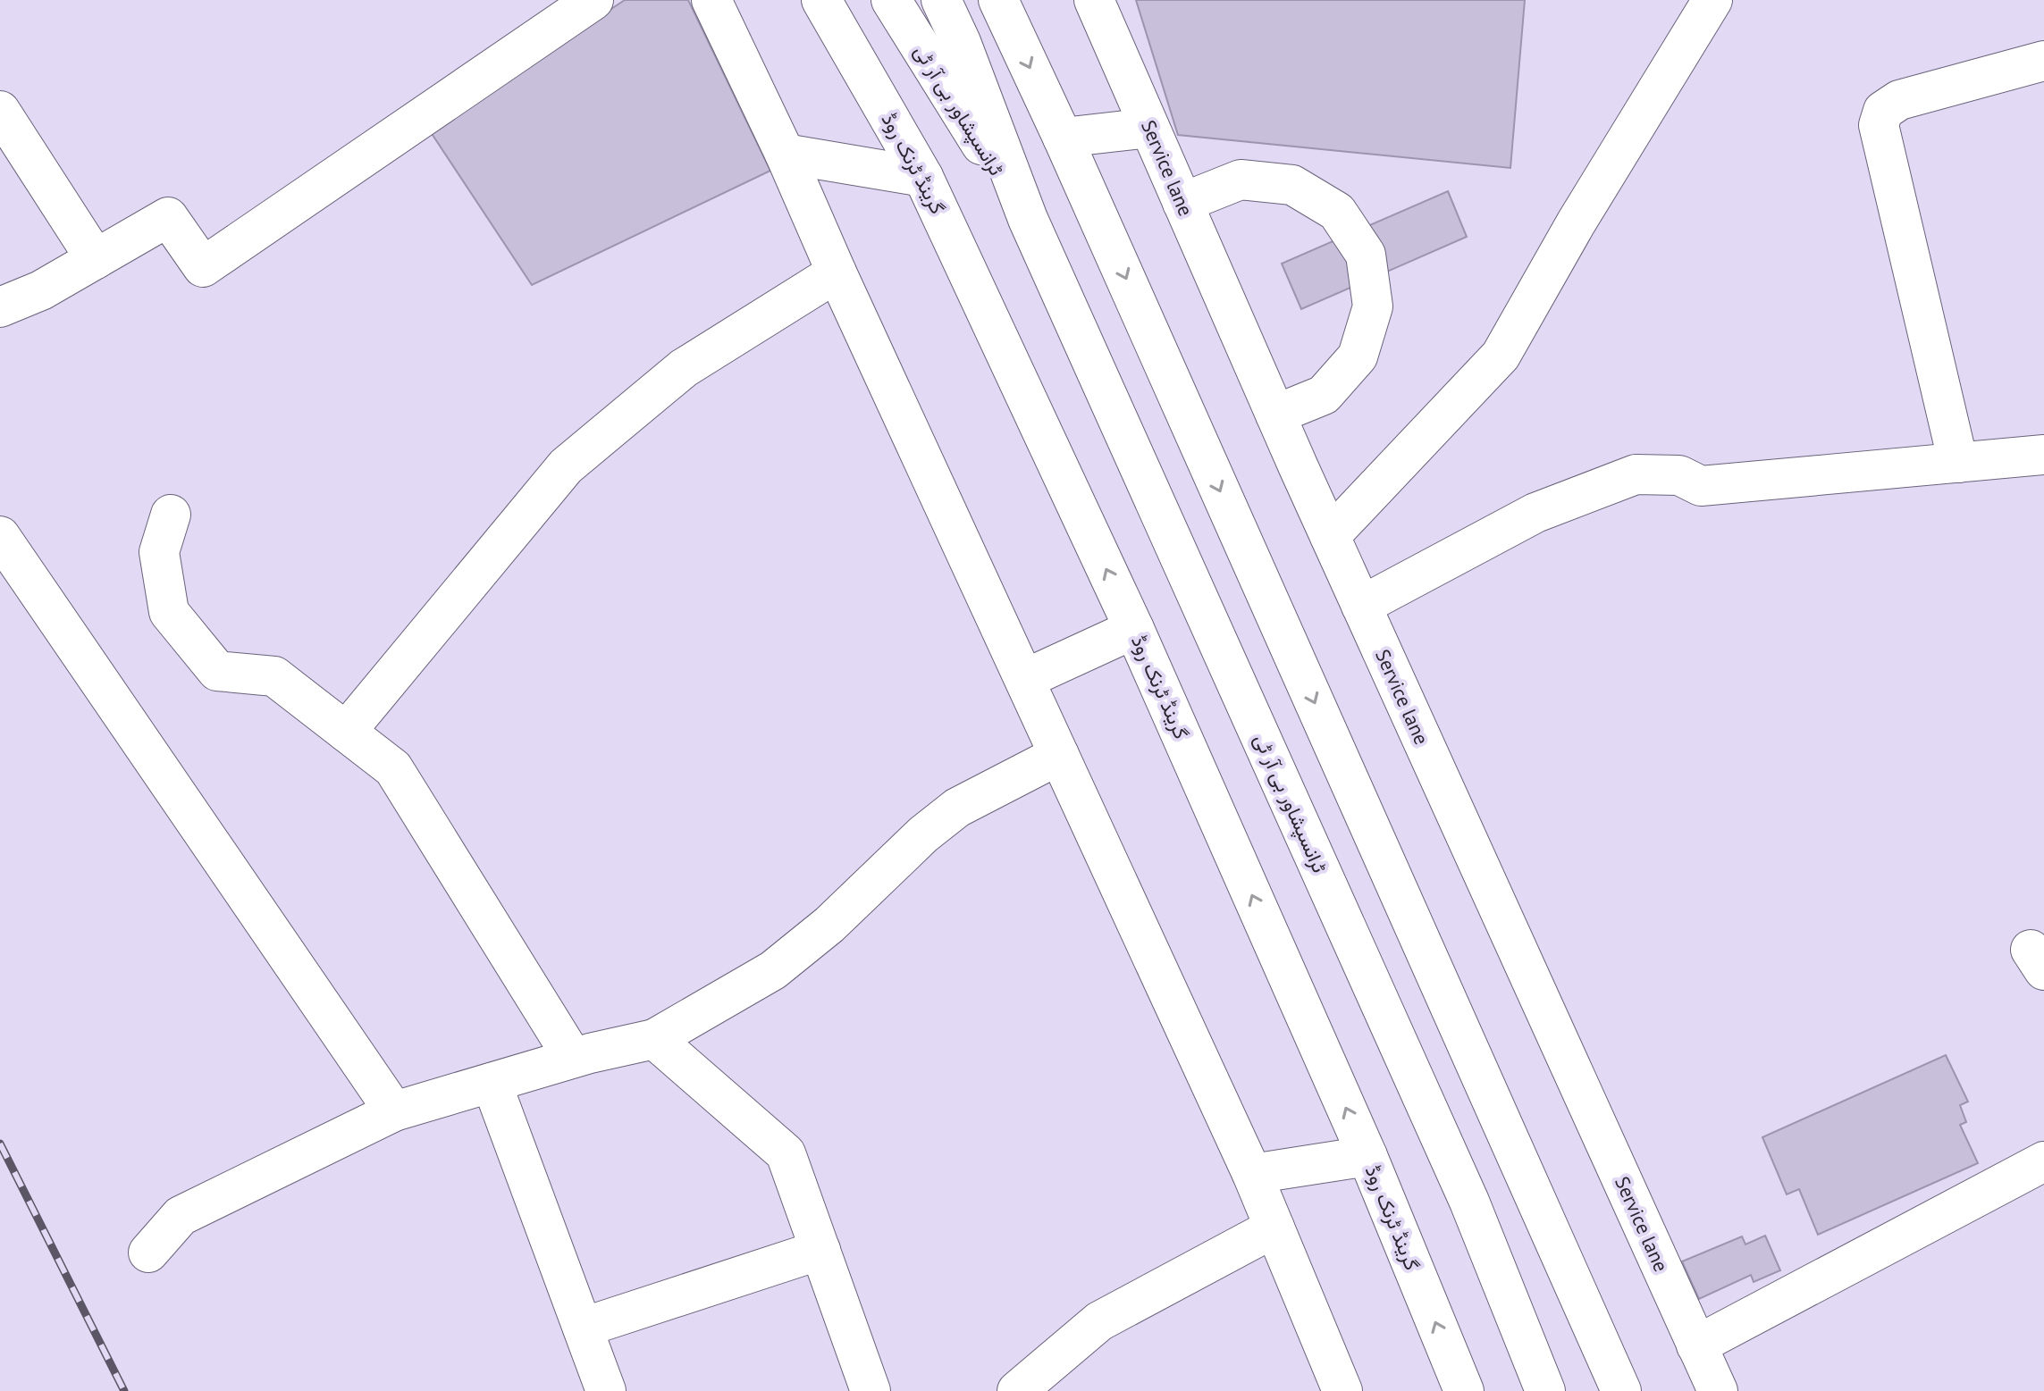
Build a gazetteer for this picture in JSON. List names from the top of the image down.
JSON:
{
  "streets": {
    "main road": ["ٹرانسپشاور بی آر ٹی", "گرینڈ ٹرنک روڈ", "Service lane"]
  }
}
